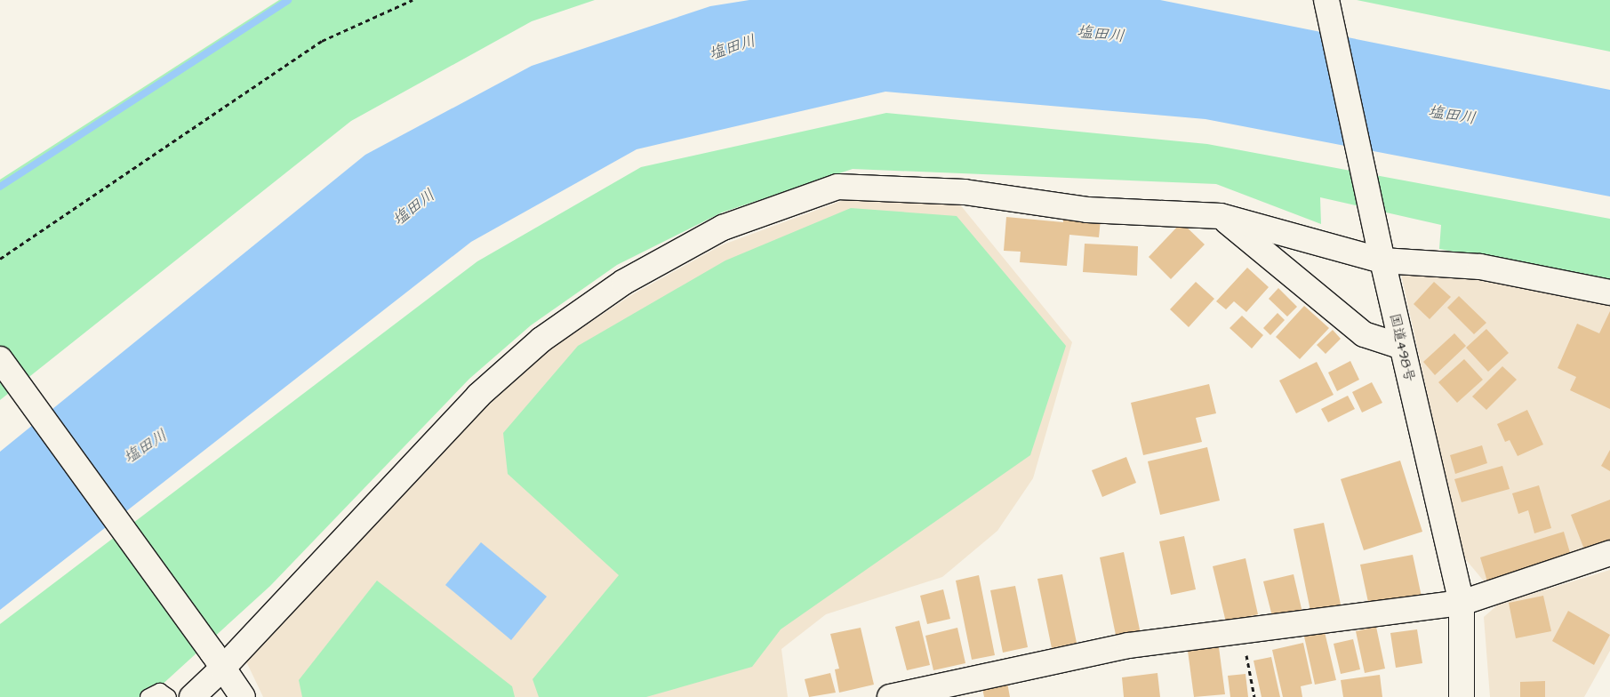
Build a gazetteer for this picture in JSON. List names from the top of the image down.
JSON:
{
  "streets": {
    "main road": ["国道498号"]
  },
  "water": ["塩田川"]
}
